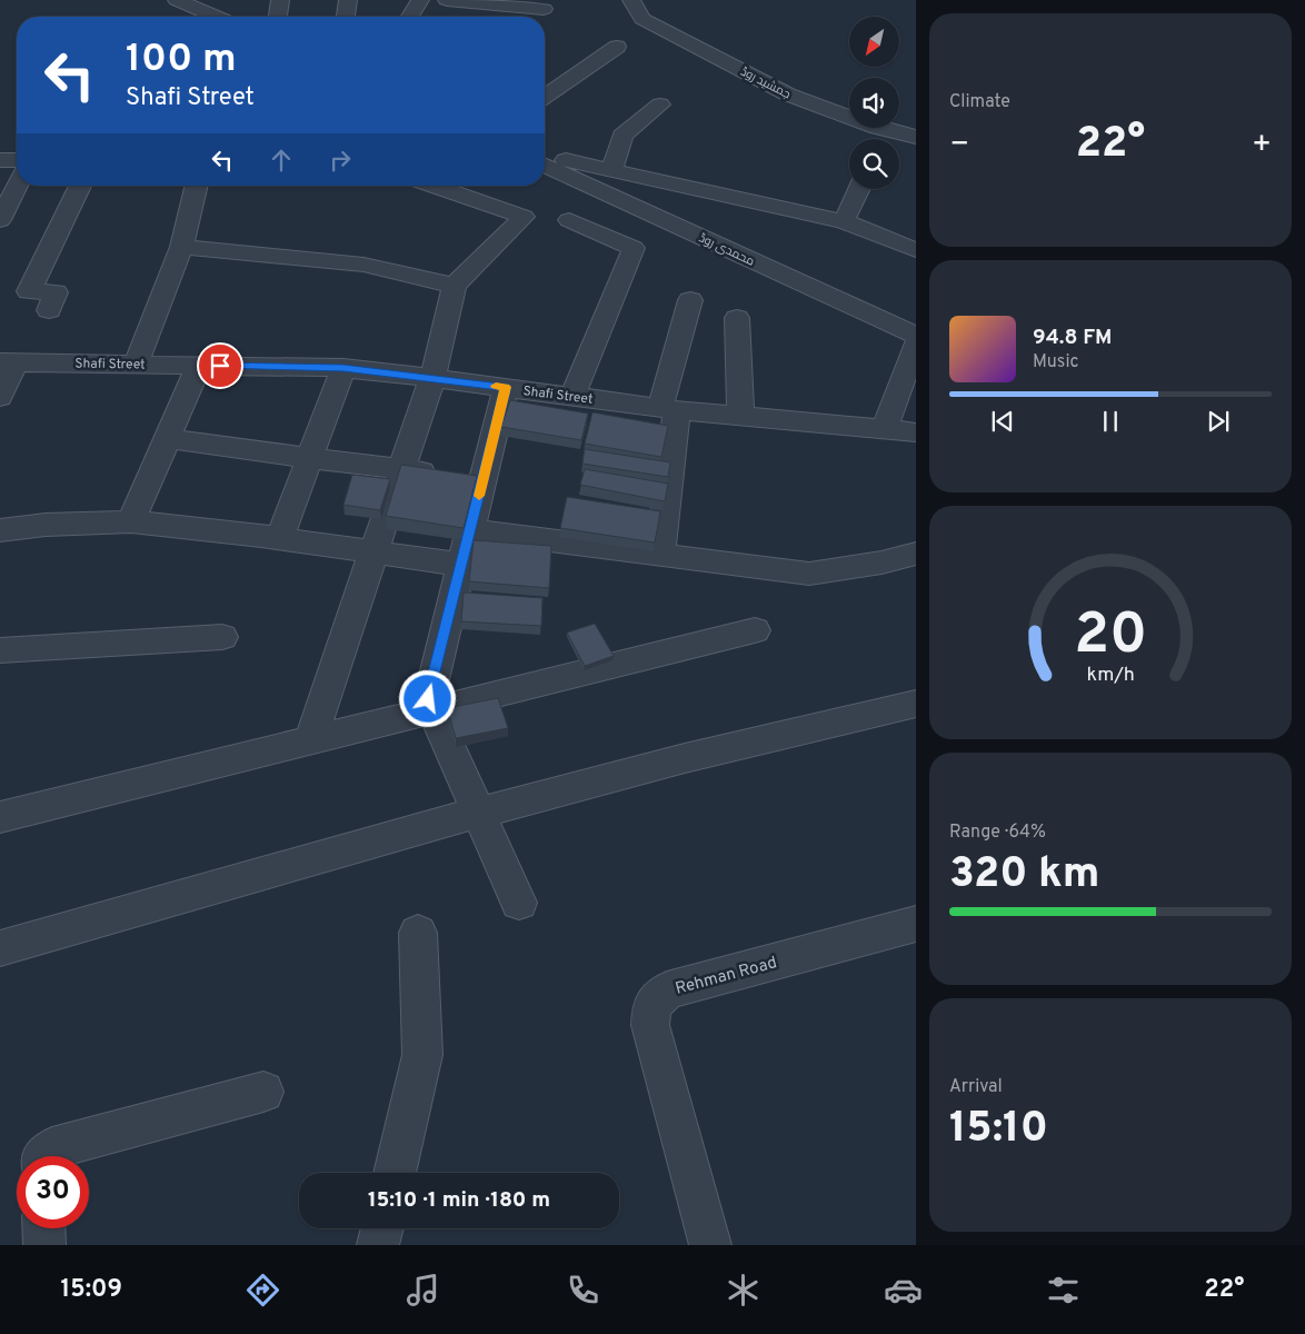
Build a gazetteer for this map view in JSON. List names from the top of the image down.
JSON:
{
  "streets": {
    "street": [
      "جمشید روڈ",
      "محمدی روڈ",
      "Shafi Street",
      "Rehman Road"
    ]
  },
  "north": "bottom left",
  "page": {
    "tile": [
      "Climate",
      ["Range · 64%", "320 km"],
      ["Arrival", "15:10"]
    ],
    "turn": ["100 m", "Shafi Street"],
    "heat": ["−", "22°", "+"],
    "song": ["94.8 FM", "Music"],
    "limit": "30",
    "trip": "15:10 · 1 min · 180 m",
    "tabs": ["15:09", "22°"],
    "gauge": ["20", "km/h"]
  }
}
